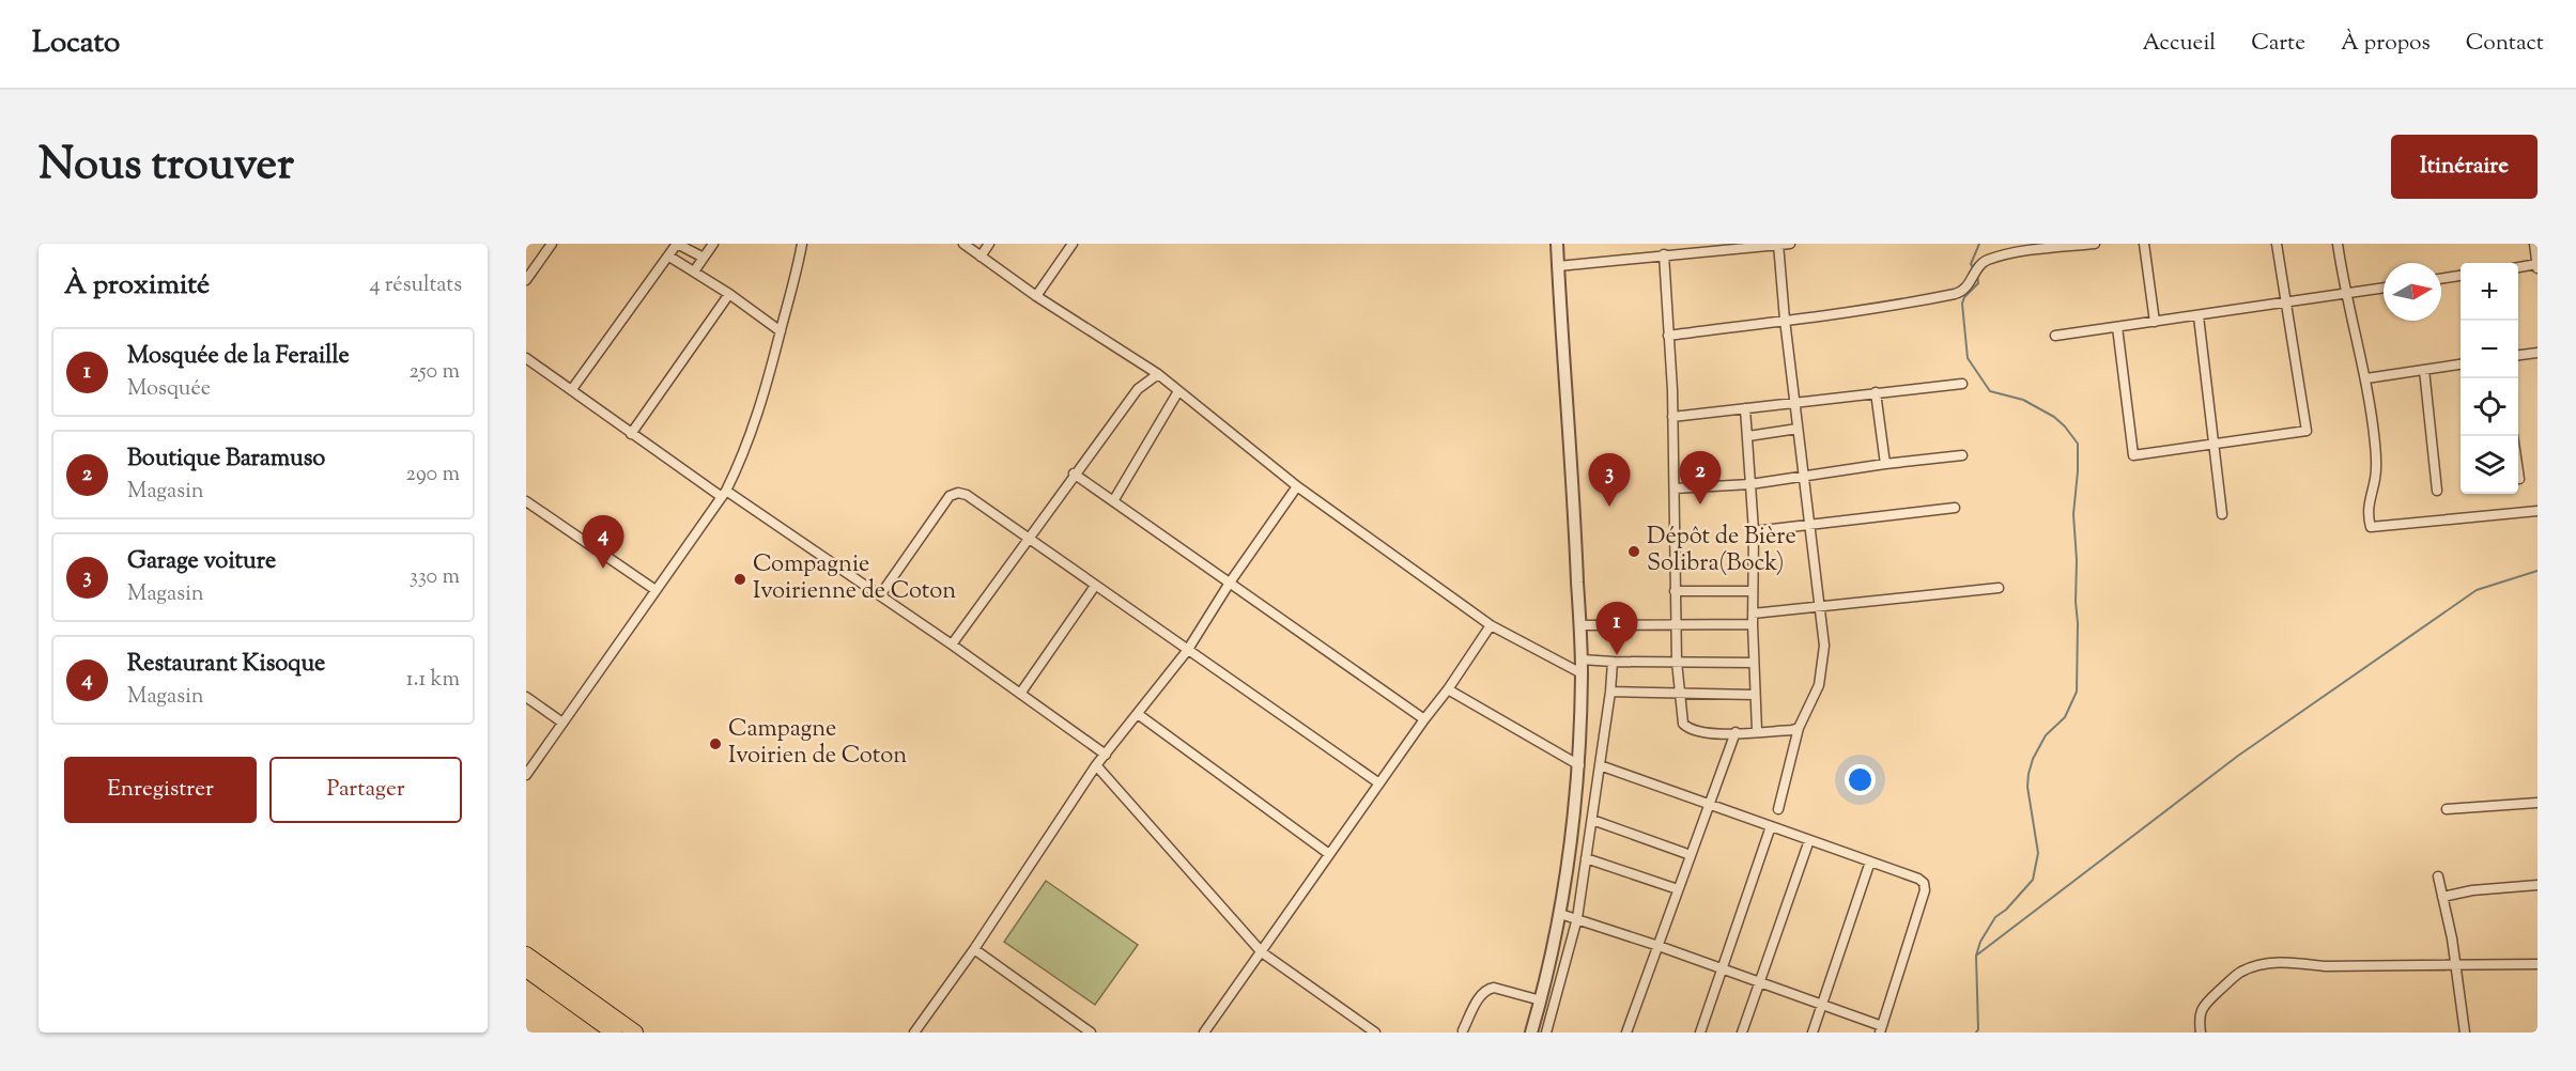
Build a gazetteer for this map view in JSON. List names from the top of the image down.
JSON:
{
  "places": ["Dépôt de Bière Solibra(Bock)", "Compagnie Ivoirienne de Coton", "Campagne Ivoirien de Coton"],
  "north": "right",
  "page": {
    "header": "Locato",
    "nav": [
      "Accueil",
      "Carte",
      "À propos",
      "Contact"
    ],
    "title": "Nous trouver",
    "buttons": [
      "Itinéraire",
      ["Enregistrer", "Partager"]
    ],
    "heading": ["À proximité", "4 résultats"],
    "map_buttons": ["+", "−"],
    "list": [
      {
        "mark": "1",
        "name": "Mosquée de la Feraille",
        "note": "Mosquée",
        "value": "250 m"
      },
      {
        "mark": "2",
        "name": "Boutique Baramuso",
        "note": "Magasin",
        "value": "290 m"
      },
      {
        "mark": "3",
        "name": "Garage voiture",
        "note": "Magasin",
        "value": "330 m"
      },
      {
        "mark": "4",
        "name": "Restaurant Kisoque",
        "note": "Magasin",
        "value": "1.1 km"
      }
    ],
    "pins": [
      "2",
      "3",
      "4",
      "1"
    ]
  }
}
